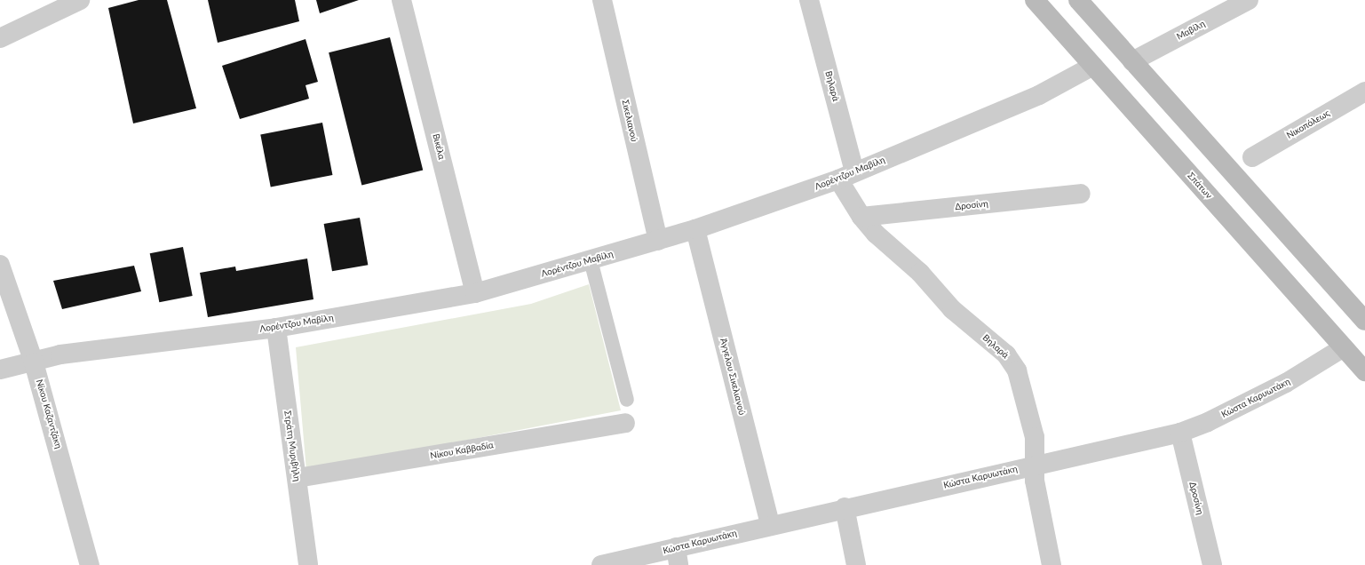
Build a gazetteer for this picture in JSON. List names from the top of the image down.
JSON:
{
  "streets": {
    "main road": ["Σπάτων"],
    "street": [
      "Μαβίλη",
      "Βηλαρά",
      "Σικελιανού",
      "Νικοπόλεως",
      "Βικέλα",
      "Λορέντζου Μαβίλη",
      "Δροσίνη",
      "Άγγελου Σικελιανού",
      "Κώστα Καρυωτάκη",
      "Νίκου Καζαντζάκη",
      "Στράτη Μυριβήλη",
      "Νίκου Καββαδία"
    ]
  },
  "crossings": [
    ["Βηλαρά", "Λορέντζου Μαβίλη"],
    ["Βηλαρά", "Δροσίνη"],
    ["Βηλαρά", "Κώστα Καρυωτάκη"],
    ["Σικελιανού", "Λορέντζου Μαβίλη"],
    ["Βικέλα", "Λορέντζου Μαβίλη"],
    ["Λορέντζου Μαβίλη", "Σπάτων"],
    ["Λορέντζου Μαβίλη", "Άγγελου Σικελιανού"],
    ["Λορέντζου Μαβίλη", "Νίκου Καζαντζάκη"],
    ["Λορέντζου Μαβίλη", "Στράτη Μυριβήλη"],
    ["Σπάτων", "Κώστα Καρυωτάκη"],
    ["Δροσίνη", "Κώστα Καρυωτάκη"],
    ["Άγγελου Σικελιανού", "Κώστα Καρυωτάκη"],
    ["Στράτη Μυριβήλη", "Νίκου Καββαδία"]
  ]
}
